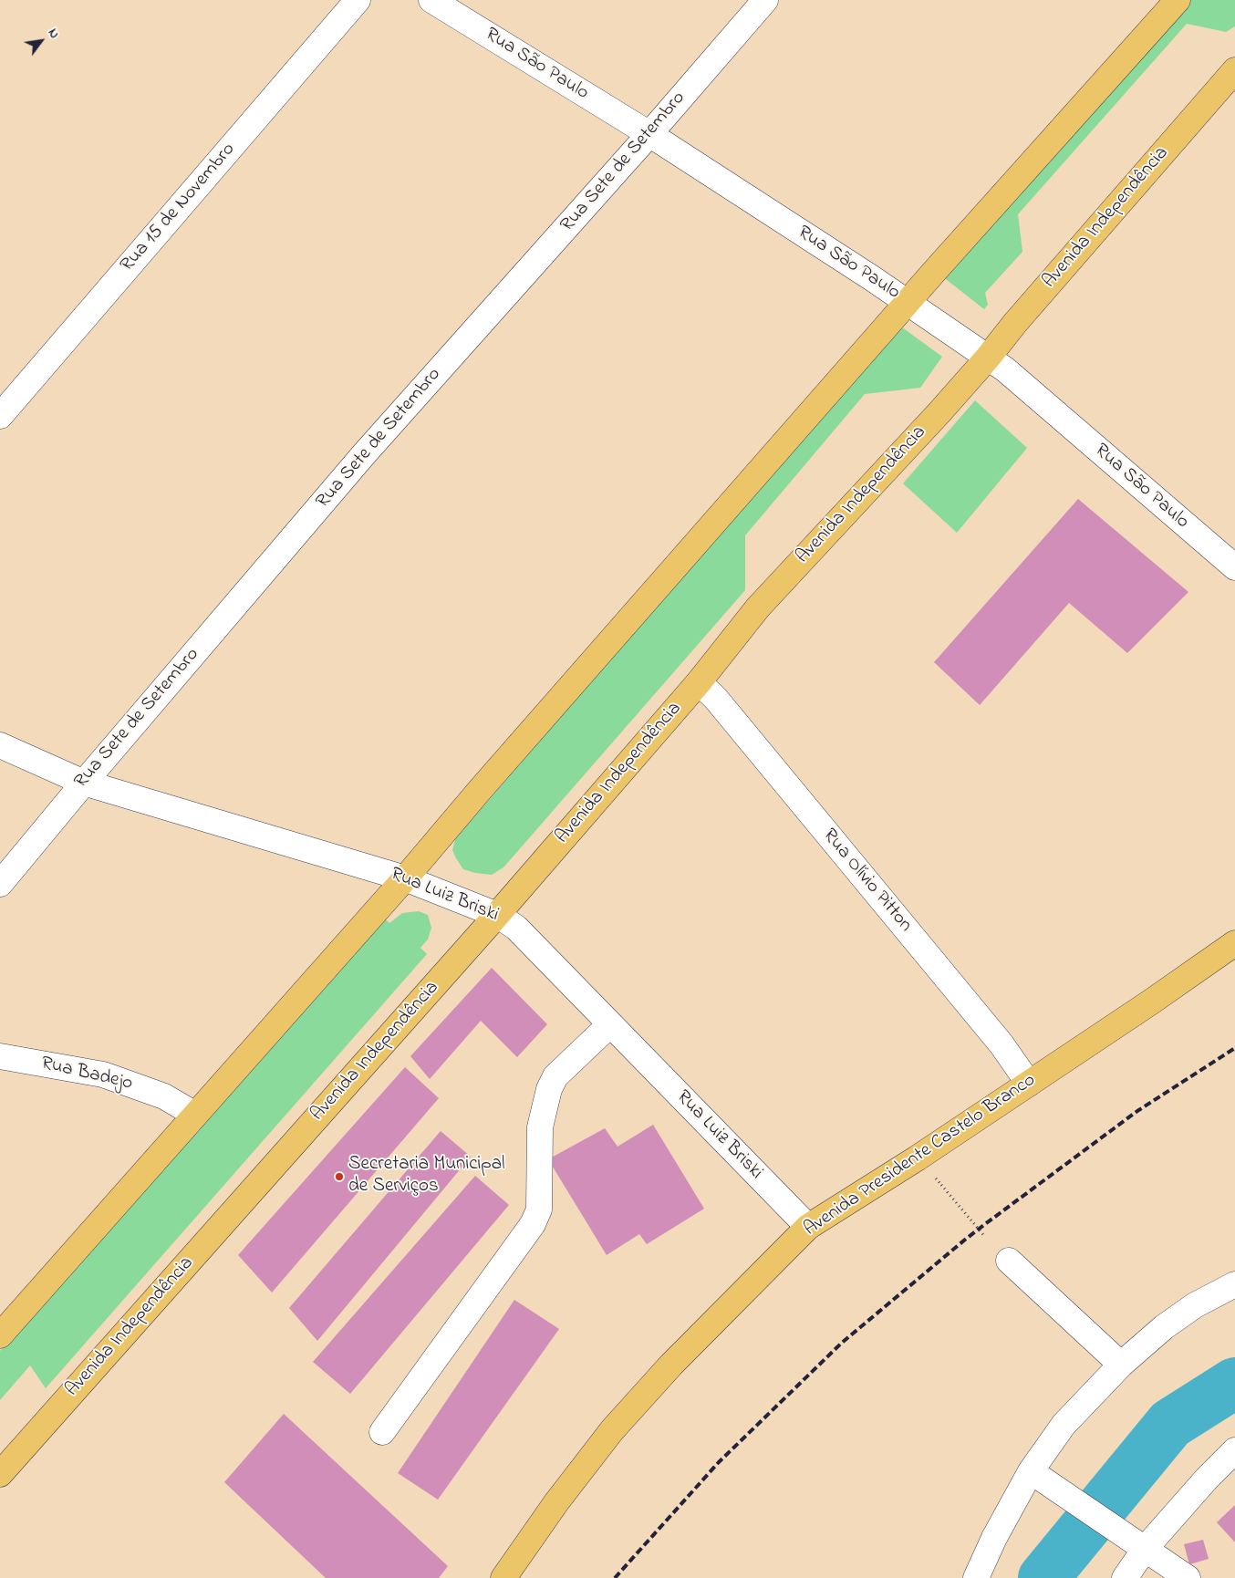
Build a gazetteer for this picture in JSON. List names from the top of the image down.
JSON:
{
  "streets": {
    "main road": ["Avenida Independência", "Avenida Presidente Castelo Branco"],
    "street": [
      "Rua São Paulo",
      "Rua Sete de Setembro",
      "Rua 15 de Novembro",
      "Rua Olívio Pitton",
      "Rua Luiz Briski",
      "Rua Badejo"
    ]
  },
  "crossings": [
    ["Rua São Paulo", "Rua Sete de Setembro"],
    ["Rua São Paulo", "Avenida Independência"],
    ["Rua Sete de Setembro", "Rua Luiz Briski"],
    ["Avenida Independência", "Rua Olívio Pitton"],
    ["Avenida Independência", "Rua Luiz Briski"],
    ["Rua Olívio Pitton", "Avenida Presidente Castelo Branco"],
    ["Rua Luiz Briski", "Avenida Presidente Castelo Branco"]
  ],
  "places": ["Secretaria Municipal de Serviços"],
  "north": "top right"
}
